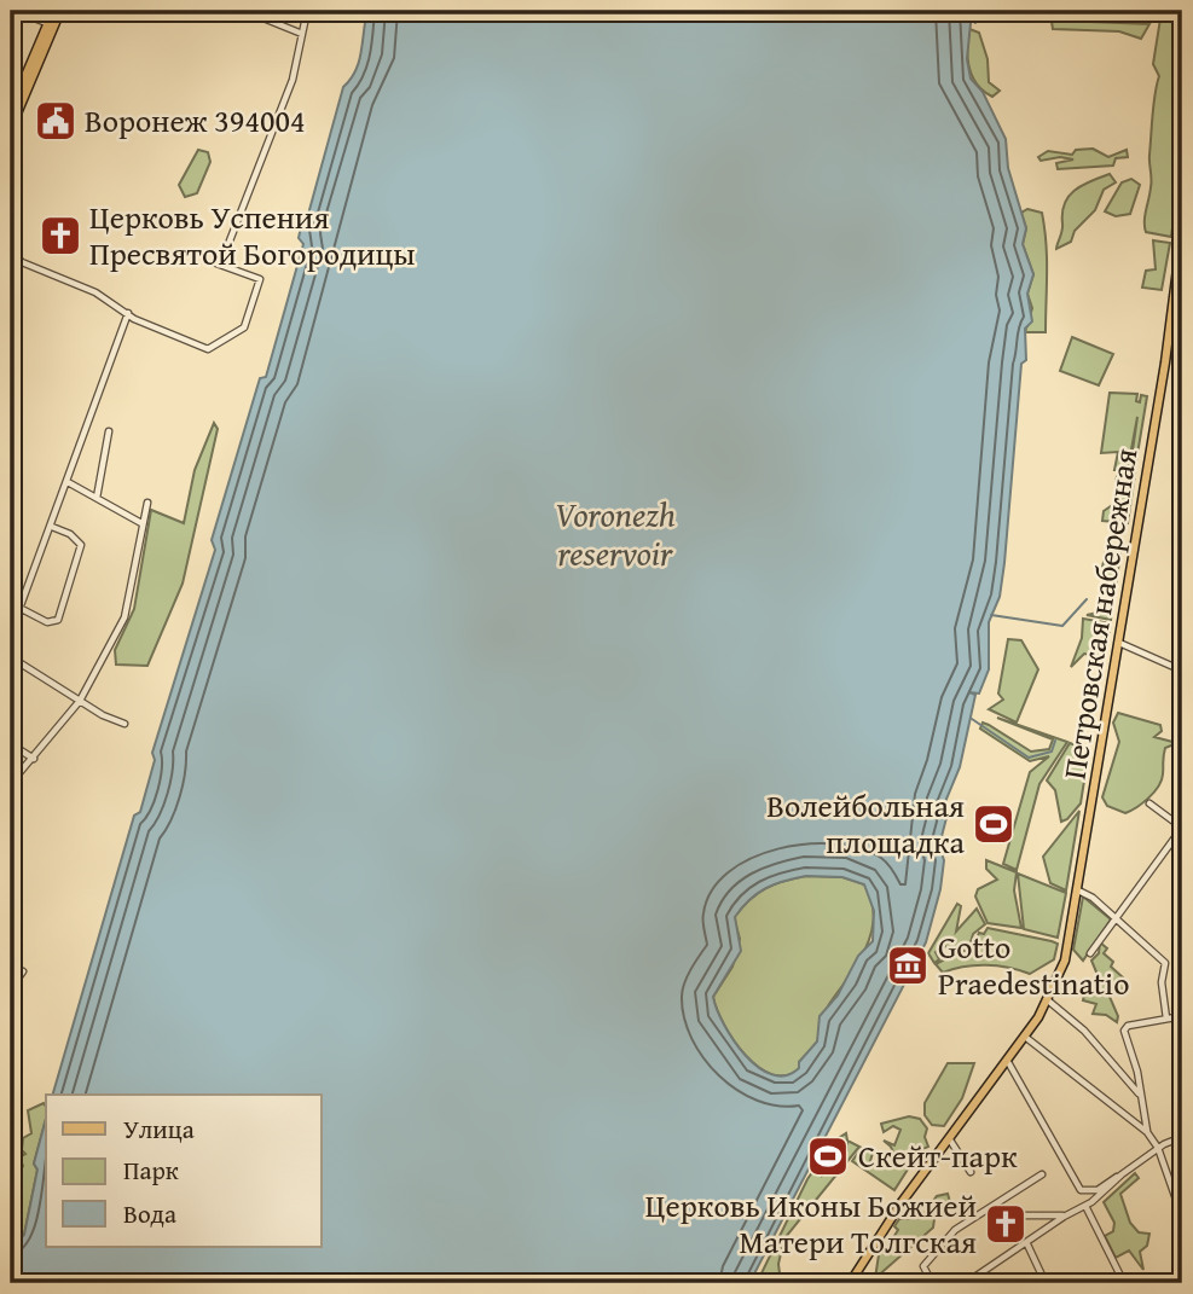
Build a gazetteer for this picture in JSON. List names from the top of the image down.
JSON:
{
  "streets": {
    "main road": ["Петровская набережная"]
  },
  "water": ["Voronezh reservoir"],
  "places": {
    "public building": ["Воронеж 394004"],
    "church": ["Церковь Успения Пресвятой Богородицы", "Церковь Иконы Божией Матери Толгская"],
    "sports": ["Волейбольная площадка", "Скейт-парк"],
    "museum": ["Gotto Praedestinatio"]
  },
  "legend": ["Улица", "Парк", "Вода"]
}
